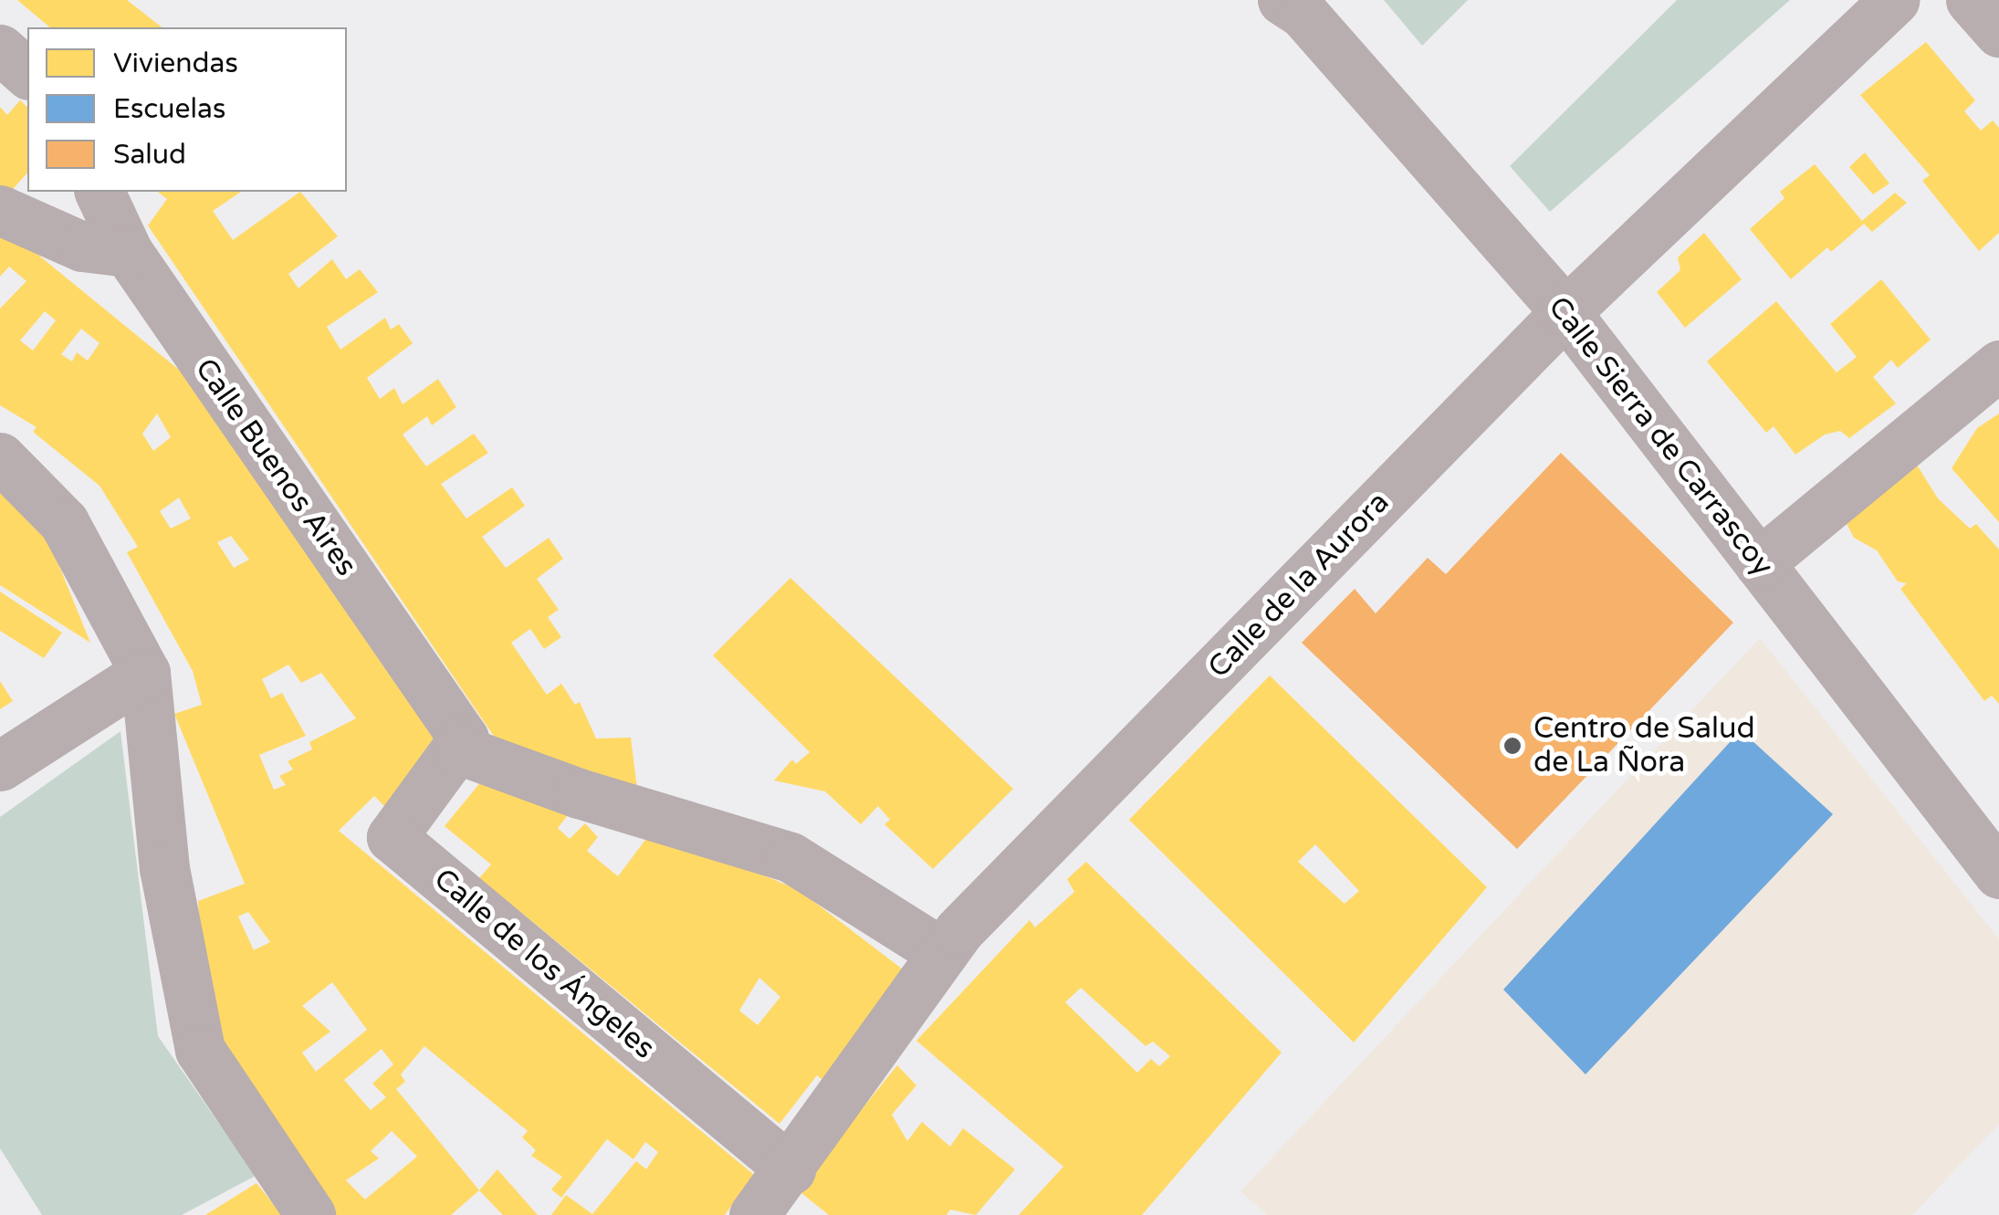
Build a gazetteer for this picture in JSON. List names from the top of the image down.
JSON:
{
  "streets": {
    "street": [
      "Calle Sierra de Carrascoy",
      "Calle Buenos Aires",
      "Calle de la Aurora",
      "Calle de los Ángeles"
    ]
  },
  "crossings": [
    ["Calle Sierra de Carrascoy", "Calle de la Aurora"],
    ["Calle Buenos Aires", "Calle de los Ángeles"],
    ["Calle de la Aurora", "Calle de los Ángeles"]
  ],
  "places": ["Centro de Salud de La Ñora"],
  "legend": ["Viviendas", "Escuelas", "Salud"]
}
